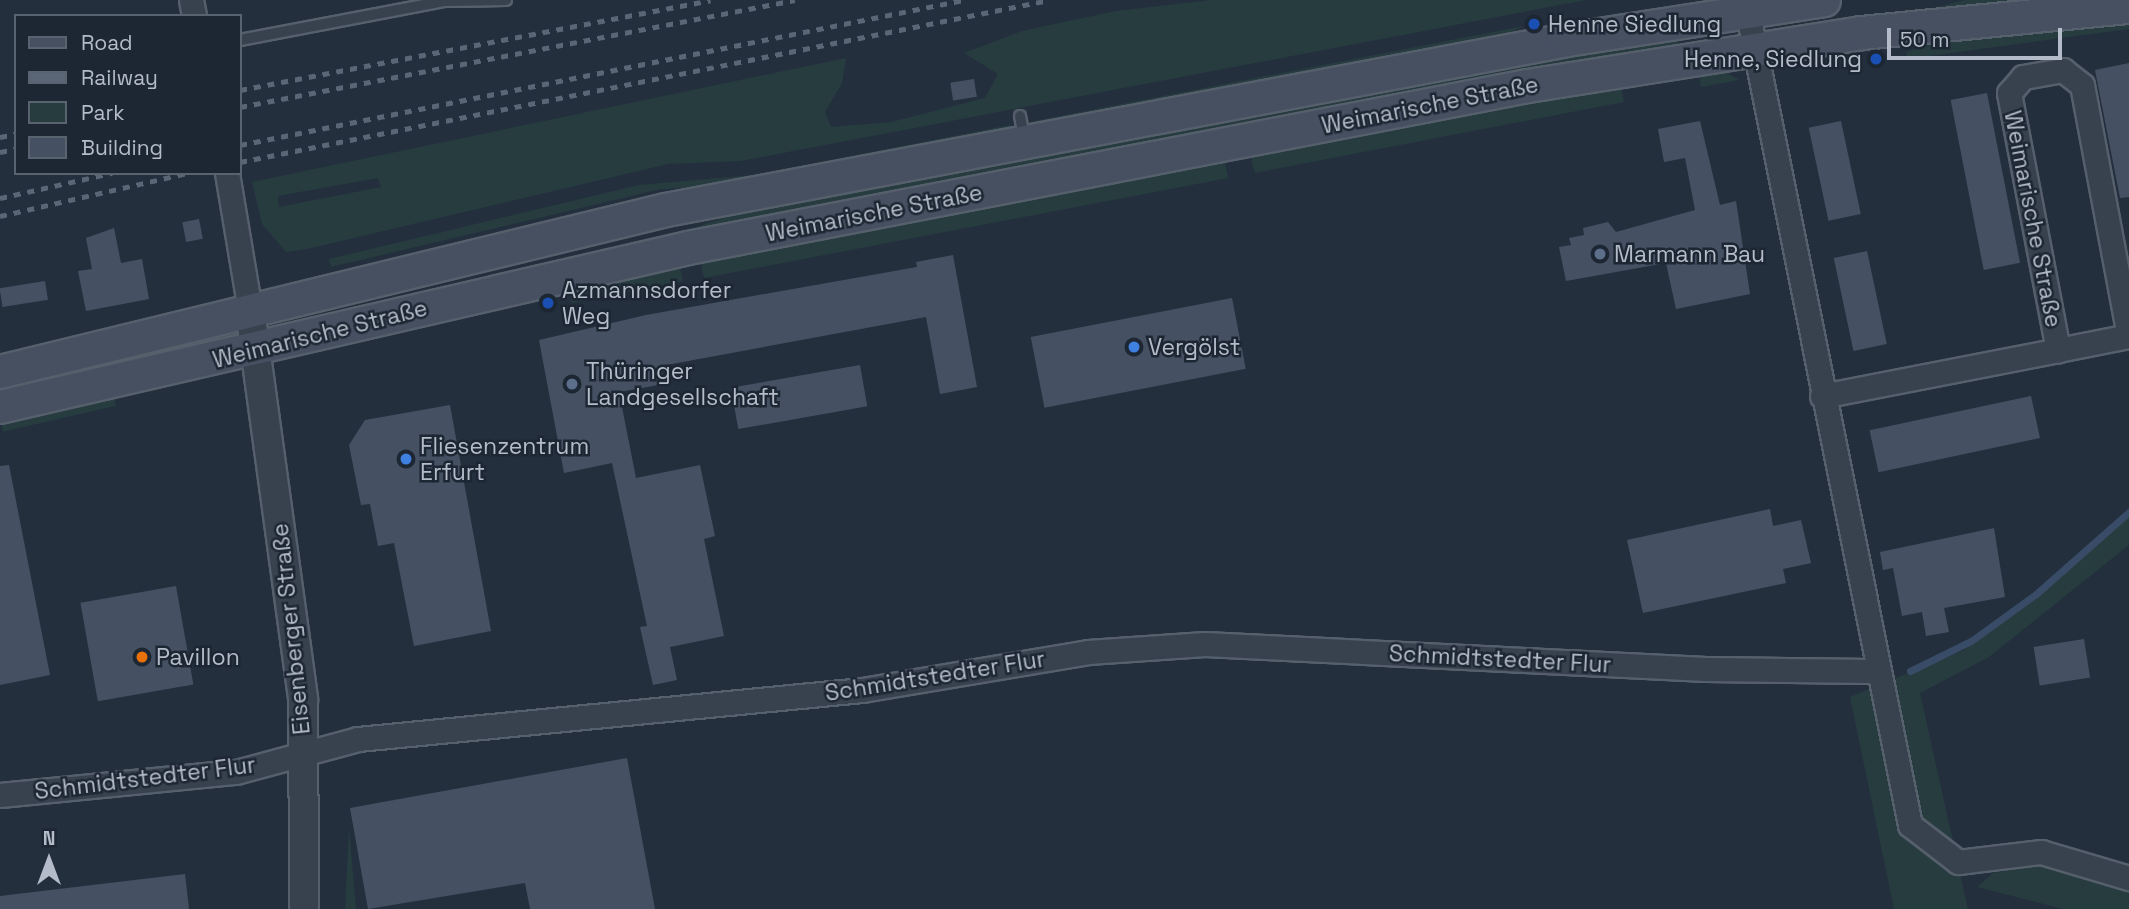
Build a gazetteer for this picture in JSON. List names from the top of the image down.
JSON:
{
  "streets": {
    "main road": ["Weimarische Straße"],
    "street": ["Eisenberger Straße", "Schmidtstedter Flur"]
  },
  "crossings": [
    ["Weimarische Straße", "Eisenberger Straße"],
    ["Eisenberger Straße", "Schmidtstedter Flur"]
  ],
  "places": [
    "Henne Siedlung",
    "Henne, Siedlung",
    "Marmann Bau",
    "Azmannsdorfer Weg",
    "Vergölst",
    "Thüringer Landgesellschaft",
    "Fliesenzentrum Erfurt",
    "Pavillon"
  ],
  "legend": [
    "Road",
    "Railway",
    "Park",
    "Building"
  ],
  "scale_bar": "50 m",
  "north": "top"
}
